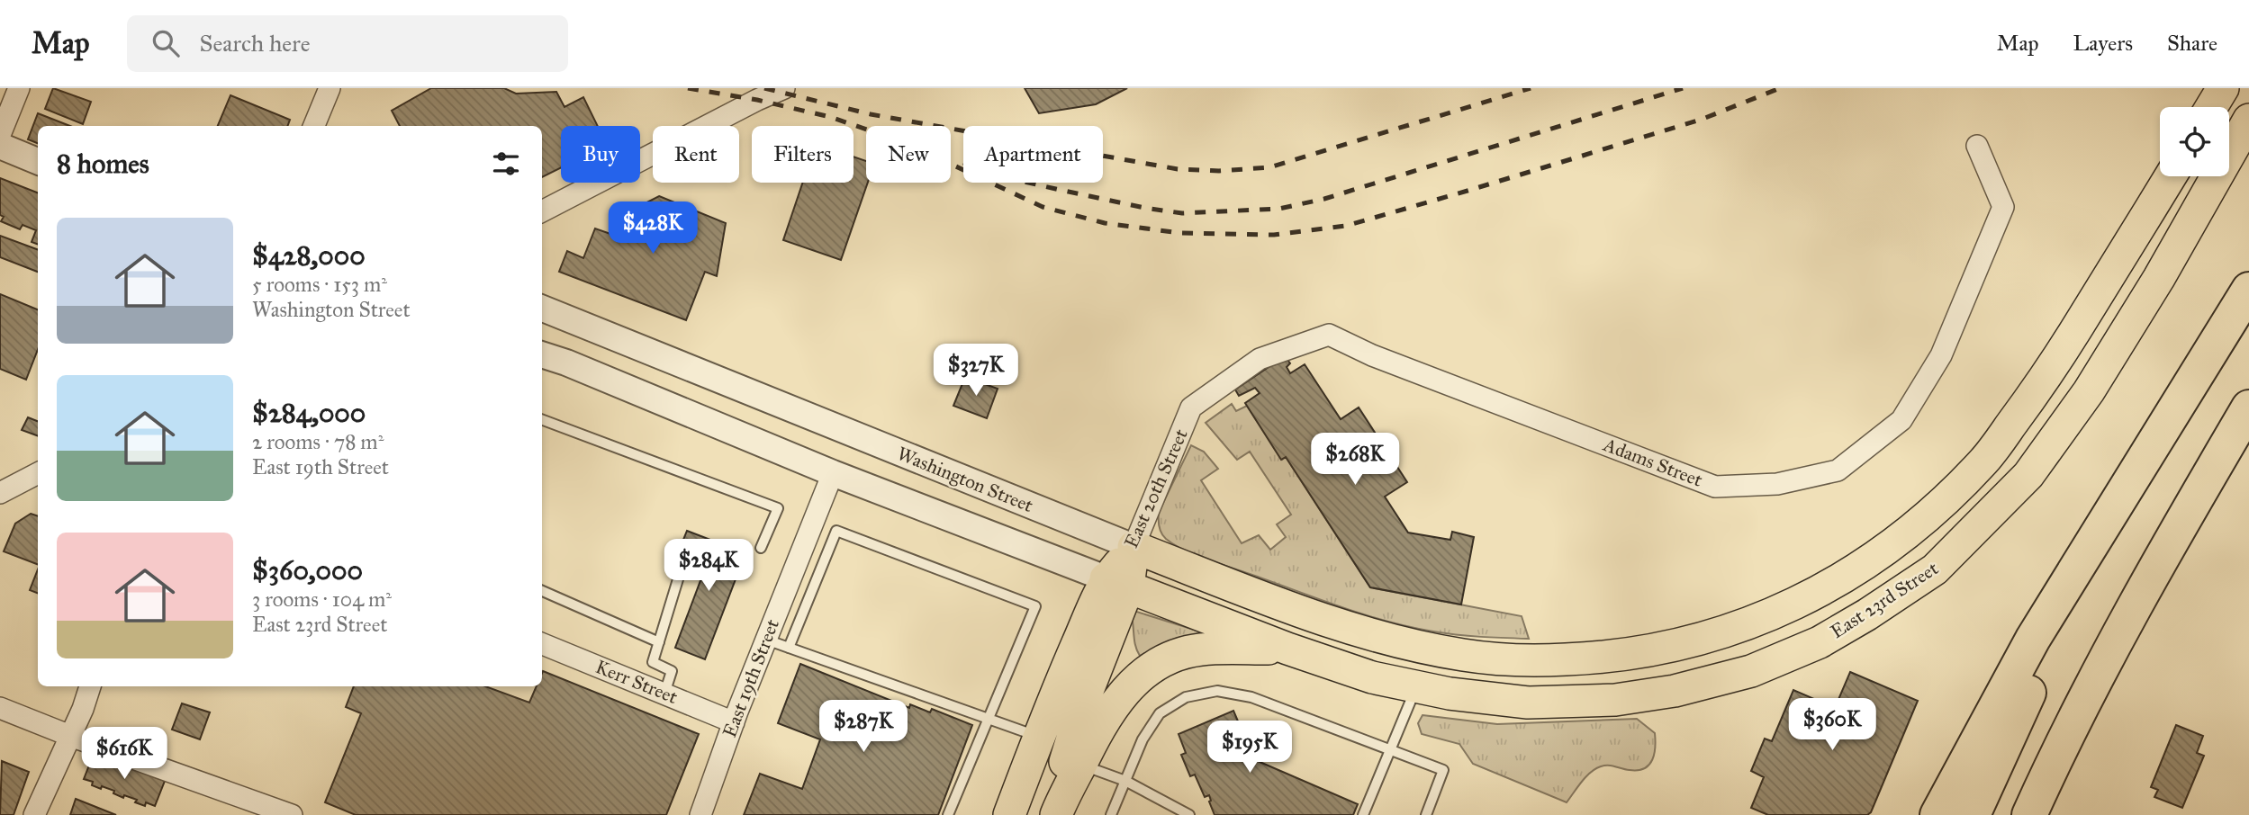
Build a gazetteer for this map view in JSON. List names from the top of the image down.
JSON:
{
  "streets": {
    "main road": ["Washington Street", "East 20th Street", "East 23rd Street"],
    "street": ["Adams Street", "East 19th Street", "Kerr Street"]
  },
  "crossings": [
    ["Adams Street", "East 20th Street"],
    ["Washington Street", "East 20th Street"],
    ["East 19th Street", "Kerr Street"]
  ],
  "page": {
    "header": "Map",
    "search": "Search here",
    "nav": ["Map", "Layers", "Share"],
    "chip": [
      "Buy",
      "Rent",
      "Filters",
      "New",
      "Apartment"
    ],
    "heading": "8 homes",
    "price": [
      "$428K",
      "$327K",
      "$268K",
      "$284K",
      "$360K",
      "$287K",
      "$195K",
      "$616K"
    ],
    "list": [
      {
        "name": "$428,000",
        "note": "5 rooms · 153 m² · Washington Street"
      },
      {
        "name": "$284,000",
        "note": "2 rooms · 78 m² · East 19th Street"
      },
      {
        "name": "$360,000",
        "note": "3 rooms · 104 m² · East 23rd Street"
      }
    ]
  }
}
